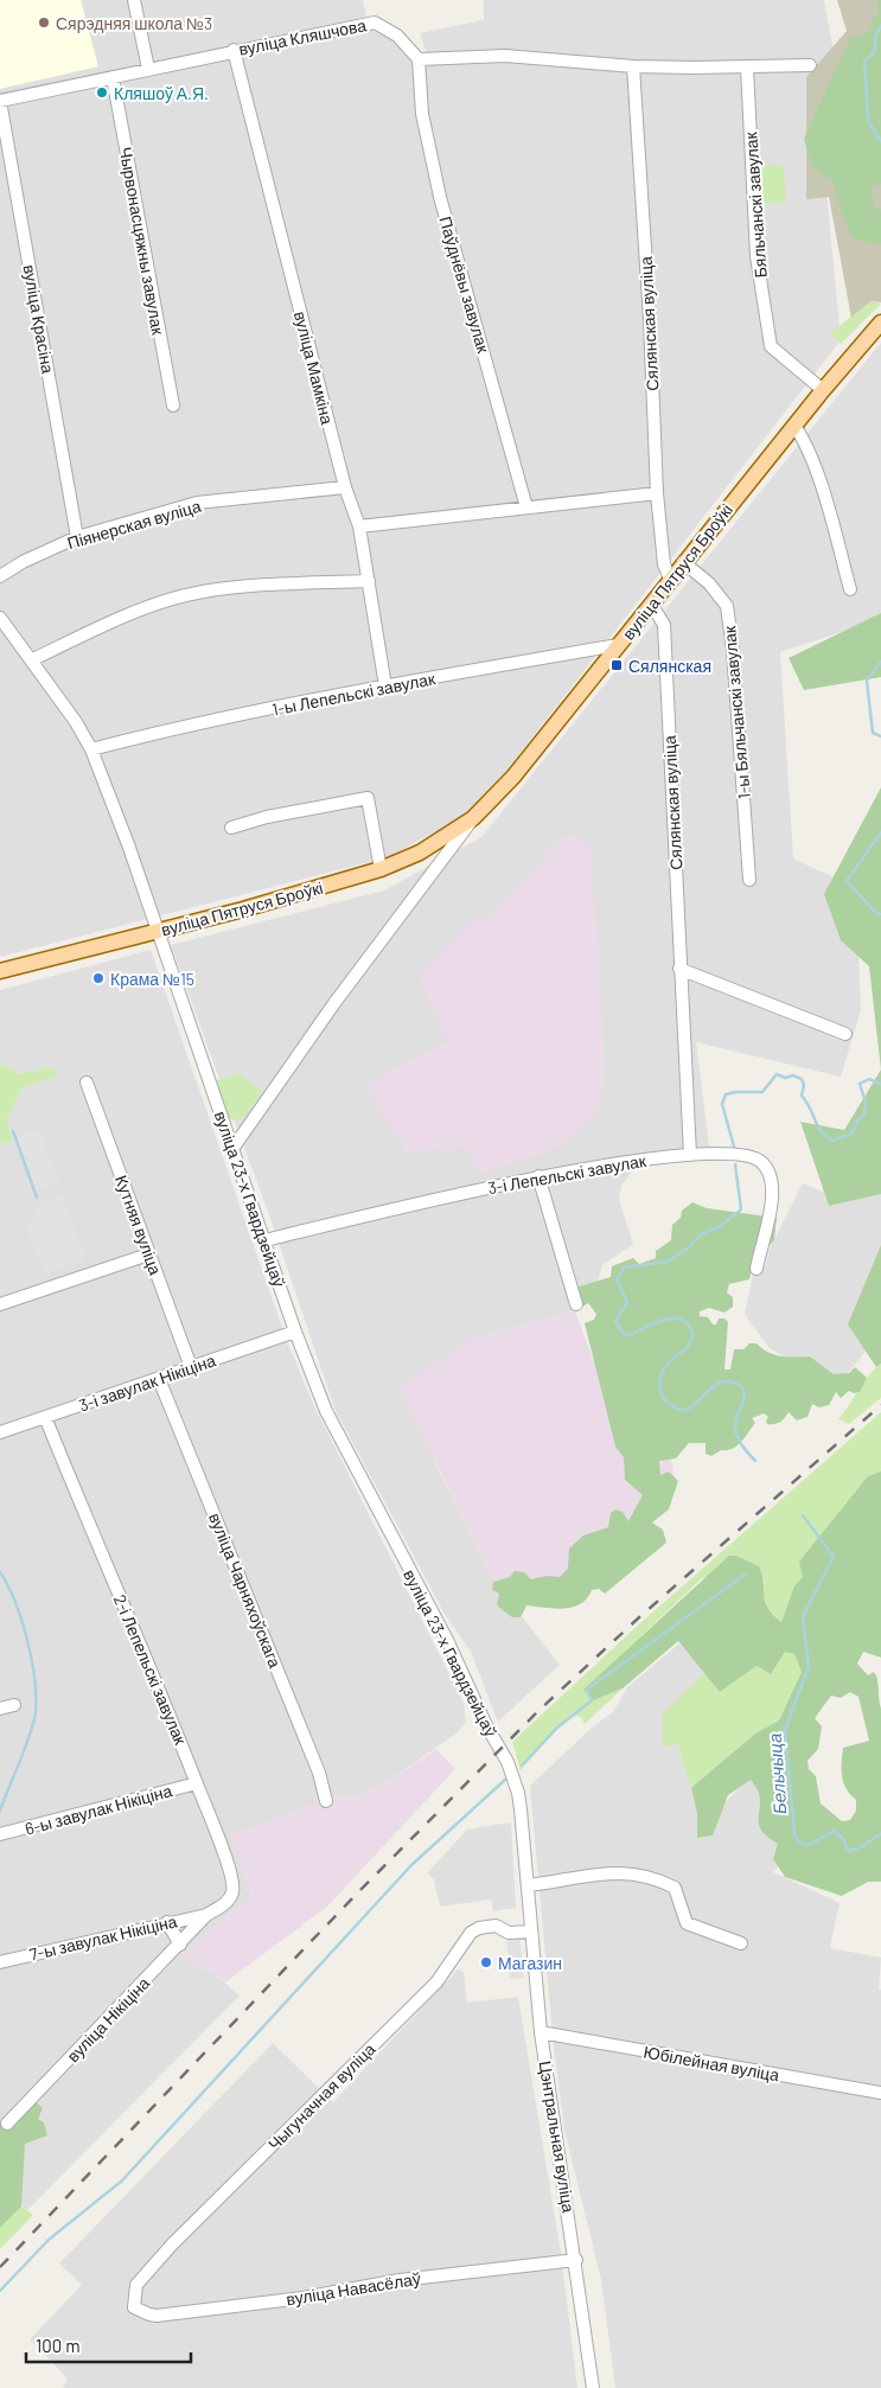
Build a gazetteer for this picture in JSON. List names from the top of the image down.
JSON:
{
  "streets": {
    "main road": ["вуліца Пятруся Броўкі"],
    "street": [
      "вуліца Кляшчова",
      "Бяльчанскі завулак",
      "Чырвонасцяжны завулак",
      "Паўднёвы завулак",
      "вуліца Красіна",
      "Сялянская вуліца",
      "вуліца Мамкіна",
      "Піянерская вуліца",
      "1-ы Лепельскі завулак",
      "1-ы Бяльчанскі завулак",
      "3-і Лепельскі завулак",
      "вуліца 23-х Гвардзейцаў",
      "Кутняя вуліца",
      "3-і завулак Нікіціна",
      "вуліца Чарняхоўскага",
      "2-і Лепельскі завулак",
      "6-ы завулак Нікіціна",
      "7-ы завулак Нікіціна",
      "вуліца Нікіціна",
      "Юбілейная вуліца",
      "Чыгуначная вуліца",
      "Цэнтральная вуліца",
      "вуліца Навасёлаў"
    ]
  },
  "crossings": [
    ["вуліца Кляшчова", "Чырвонасцяжны завулак"],
    ["вуліца Кляшчова", "Паўднёвы завулак"],
    ["вуліца Кляшчова", "вуліца Красіна"],
    ["вуліца Кляшчова", "вуліца Мамкіна"],
    ["Бяльчанскі завулак", "вуліца Пятруся Броўкі"],
    ["вуліца Красіна", "Піянерская вуліца"],
    ["Сялянская вуліца", "вуліца Пятруся Броўкі"],
    ["Сялянская вуліца", "3-і Лепельскі завулак"],
    ["вуліца Мамкіна", "Піянерская вуліца"],
    ["вуліца Мамкіна", "1-ы Лепельскі завулак"],
    ["вуліца Пятруся Броўкі", "1-ы Лепельскі завулак"],
    ["вуліца Пятруся Броўкі", "1-ы Бяльчанскі завулак"],
    ["вуліца Пятруся Броўкі", "вуліца 23-х Гвардзейцаў"],
    ["1-ы Лепельскі завулак", "вуліца 23-х Гвардзейцаў"],
    ["3-і Лепельскі завулак", "вуліца 23-х Гвардзейцаў"],
    ["вуліца 23-х Гвардзейцаў", "3-і завулак Нікіціна"],
    ["вуліца 23-х Гвардзейцаў", "Цэнтральная вуліца"],
    ["Кутняя вуліца", "3-і завулак Нікіціна"],
    ["3-і завулак Нікіціна", "вуліца Чарняхоўскага"],
    ["3-і завулак Нікіціна", "2-і Лепельскі завулак"],
    ["2-і Лепельскі завулак", "6-ы завулак Нікіціна"],
    ["2-і Лепельскі завулак", "7-ы завулак Нікіціна"],
    ["2-і Лепельскі завулак", "вуліца Нікіціна"],
    ["7-ы завулак Нікіціна", "вуліца Нікіціна"],
    ["Юбілейная вуліца", "Цэнтральная вуліца"],
    ["Чыгуначная вуліца", "Цэнтральная вуліца"],
    ["Чыгуначная вуліца", "вуліца Навасёлаў"],
    ["Цэнтральная вуліца", "вуліца Навасёлаў"]
  ],
  "water": ["Бельчыца"],
  "places": {
    "other": [
      "Сярэдняя школа №3",
      "Кляшоў А.Я.",
      "Крама №15",
      "Магазин"
    ],
    "transit": ["Сялянская"]
  },
  "scale_bar": "100 m"
}
